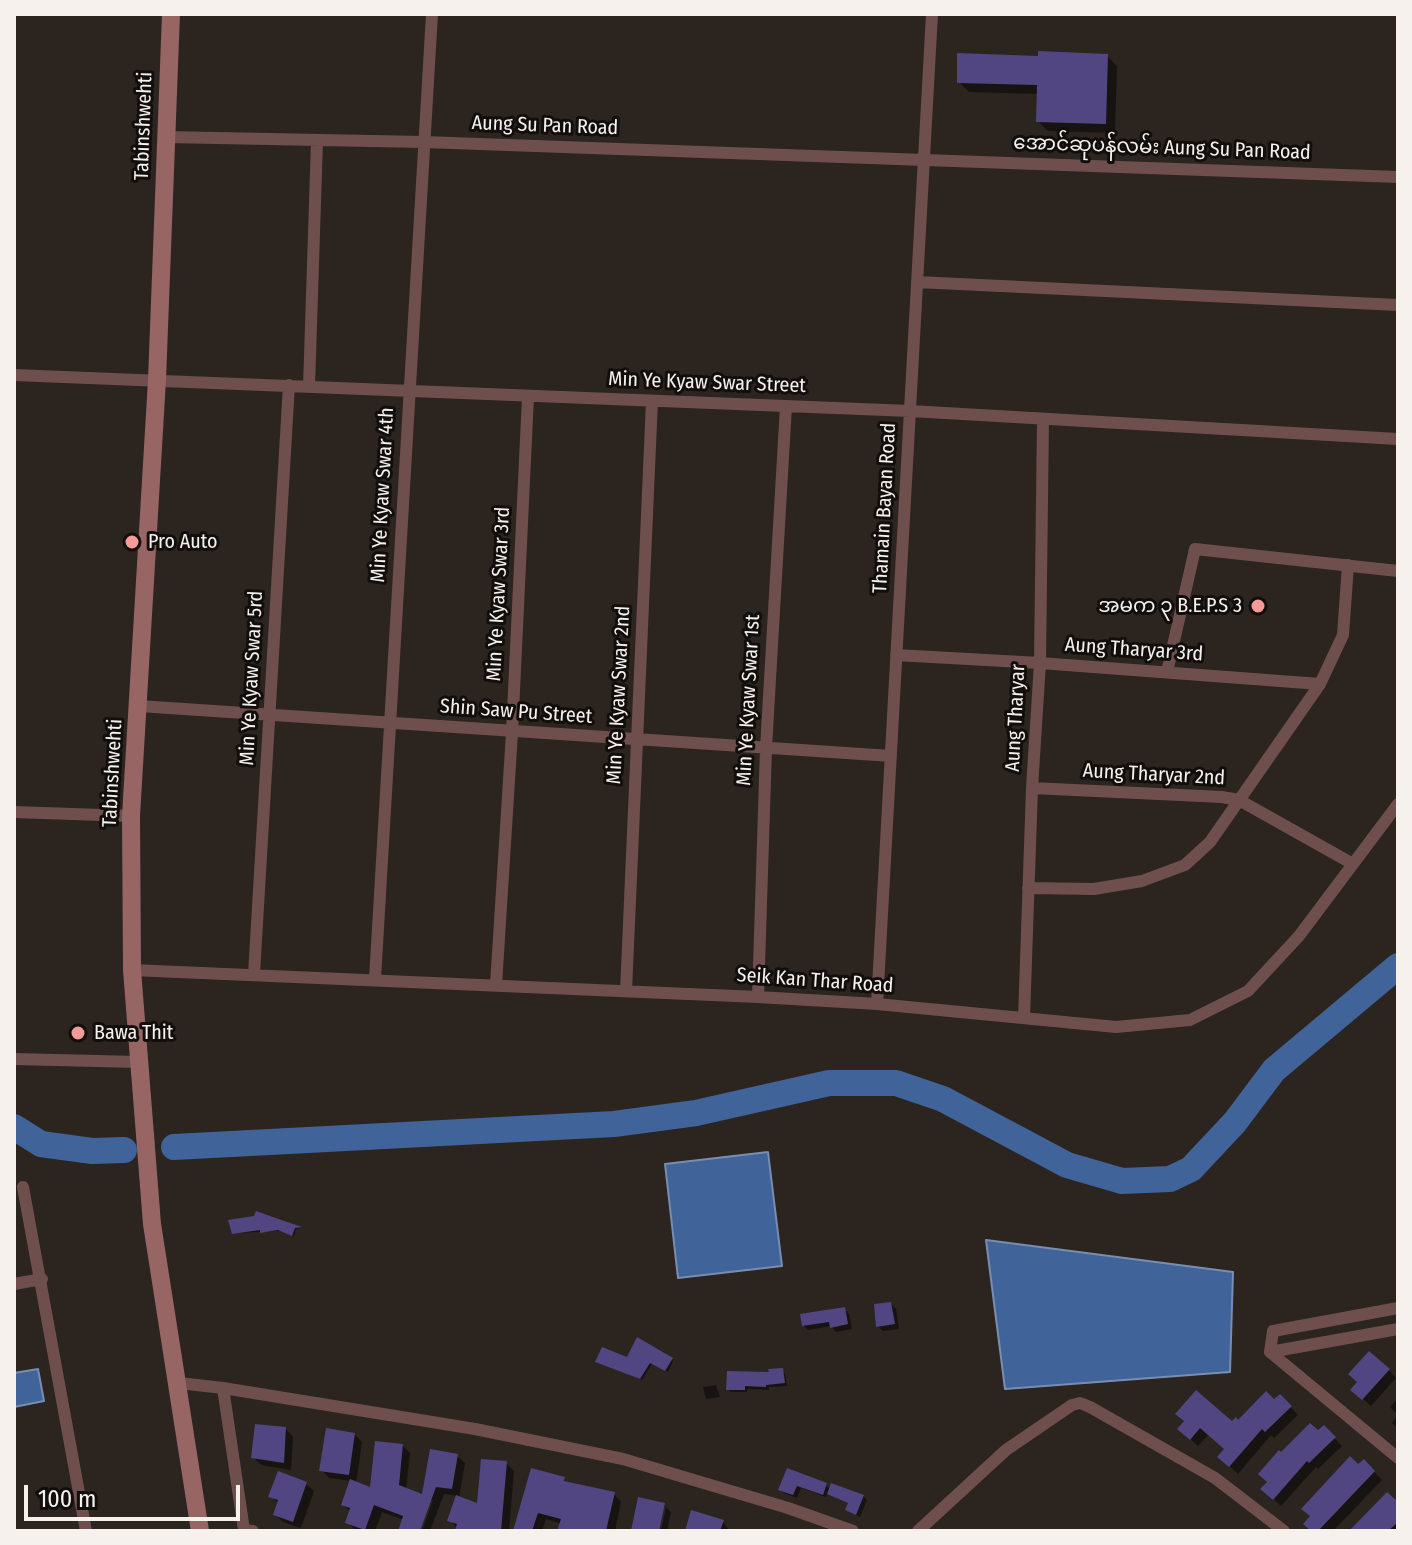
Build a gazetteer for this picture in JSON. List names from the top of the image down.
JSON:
{
  "streets": {
    "main road": ["Tabinshwehti"],
    "street": [
      "Aung Su Pan Road",
      "အောင်ဆုပန်လမ်း Aung Su Pan Road",
      "Min Ye Kyaw Swar Street",
      "Min Ye Kyaw Swar 4th",
      "Thamain Bayan Road",
      "Min Ye Kyaw Swar 3rd",
      "Aung Tharyar 3rd",
      "Min Ye Kyaw Swar 5rd",
      "Min Ye Kyaw Swar 2nd",
      "Min Ye Kyaw Swar 1st",
      "Shin Saw Pu Street",
      "Aung Tharyar",
      "Aung Tharyar 2nd",
      "Seik Kan Thar Road"
    ]
  },
  "crossings": [
    ["Tabinshwehti", "Aung Su Pan Road"],
    ["Tabinshwehti", "Min Ye Kyaw Swar Street"],
    ["Tabinshwehti", "Shin Saw Pu Street"],
    ["Tabinshwehti", "Seik Kan Thar Road"],
    ["Aung Su Pan Road", "အောင်ဆုပန်လမ်း Aung Su Pan Road"],
    ["Aung Su Pan Road", "Min Ye Kyaw Swar 4th"],
    ["Aung Su Pan Road", "Thamain Bayan Road"],
    ["အောင်ဆုပန်လမ်း Aung Su Pan Road", "Thamain Bayan Road"],
    ["Min Ye Kyaw Swar Street", "Min Ye Kyaw Swar 4th"],
    ["Min Ye Kyaw Swar Street", "Thamain Bayan Road"],
    ["Min Ye Kyaw Swar Street", "Min Ye Kyaw Swar 3rd"],
    ["Min Ye Kyaw Swar Street", "Min Ye Kyaw Swar 5rd"],
    ["Min Ye Kyaw Swar Street", "Min Ye Kyaw Swar 2nd"],
    ["Min Ye Kyaw Swar Street", "Min Ye Kyaw Swar 1st"],
    ["Min Ye Kyaw Swar Street", "Aung Tharyar"],
    ["Min Ye Kyaw Swar 4th", "Shin Saw Pu Street"],
    ["Min Ye Kyaw Swar 4th", "Seik Kan Thar Road"],
    ["Thamain Bayan Road", "Aung Tharyar 3rd"],
    ["Thamain Bayan Road", "Shin Saw Pu Street"],
    ["Thamain Bayan Road", "Seik Kan Thar Road"],
    ["Min Ye Kyaw Swar 3rd", "Shin Saw Pu Street"],
    ["Min Ye Kyaw Swar 3rd", "Seik Kan Thar Road"],
    ["Aung Tharyar 3rd", "Aung Tharyar"],
    ["Min Ye Kyaw Swar 5rd", "Shin Saw Pu Street"],
    ["Min Ye Kyaw Swar 5rd", "Seik Kan Thar Road"],
    ["Min Ye Kyaw Swar 2nd", "Shin Saw Pu Street"],
    ["Min Ye Kyaw Swar 2nd", "Seik Kan Thar Road"],
    ["Min Ye Kyaw Swar 1st", "Shin Saw Pu Street"],
    ["Min Ye Kyaw Swar 1st", "Seik Kan Thar Road"],
    ["Aung Tharyar", "Aung Tharyar 2nd"],
    ["Aung Tharyar", "Seik Kan Thar Road"],
    ["Aung Tharyar 2nd", "Seik Kan Thar Road"]
  ],
  "places": ["Pro Auto", "အမက ၃ B.E.P.S 3", "Bawa Thit"],
  "scale_bar": "100 m"
}
